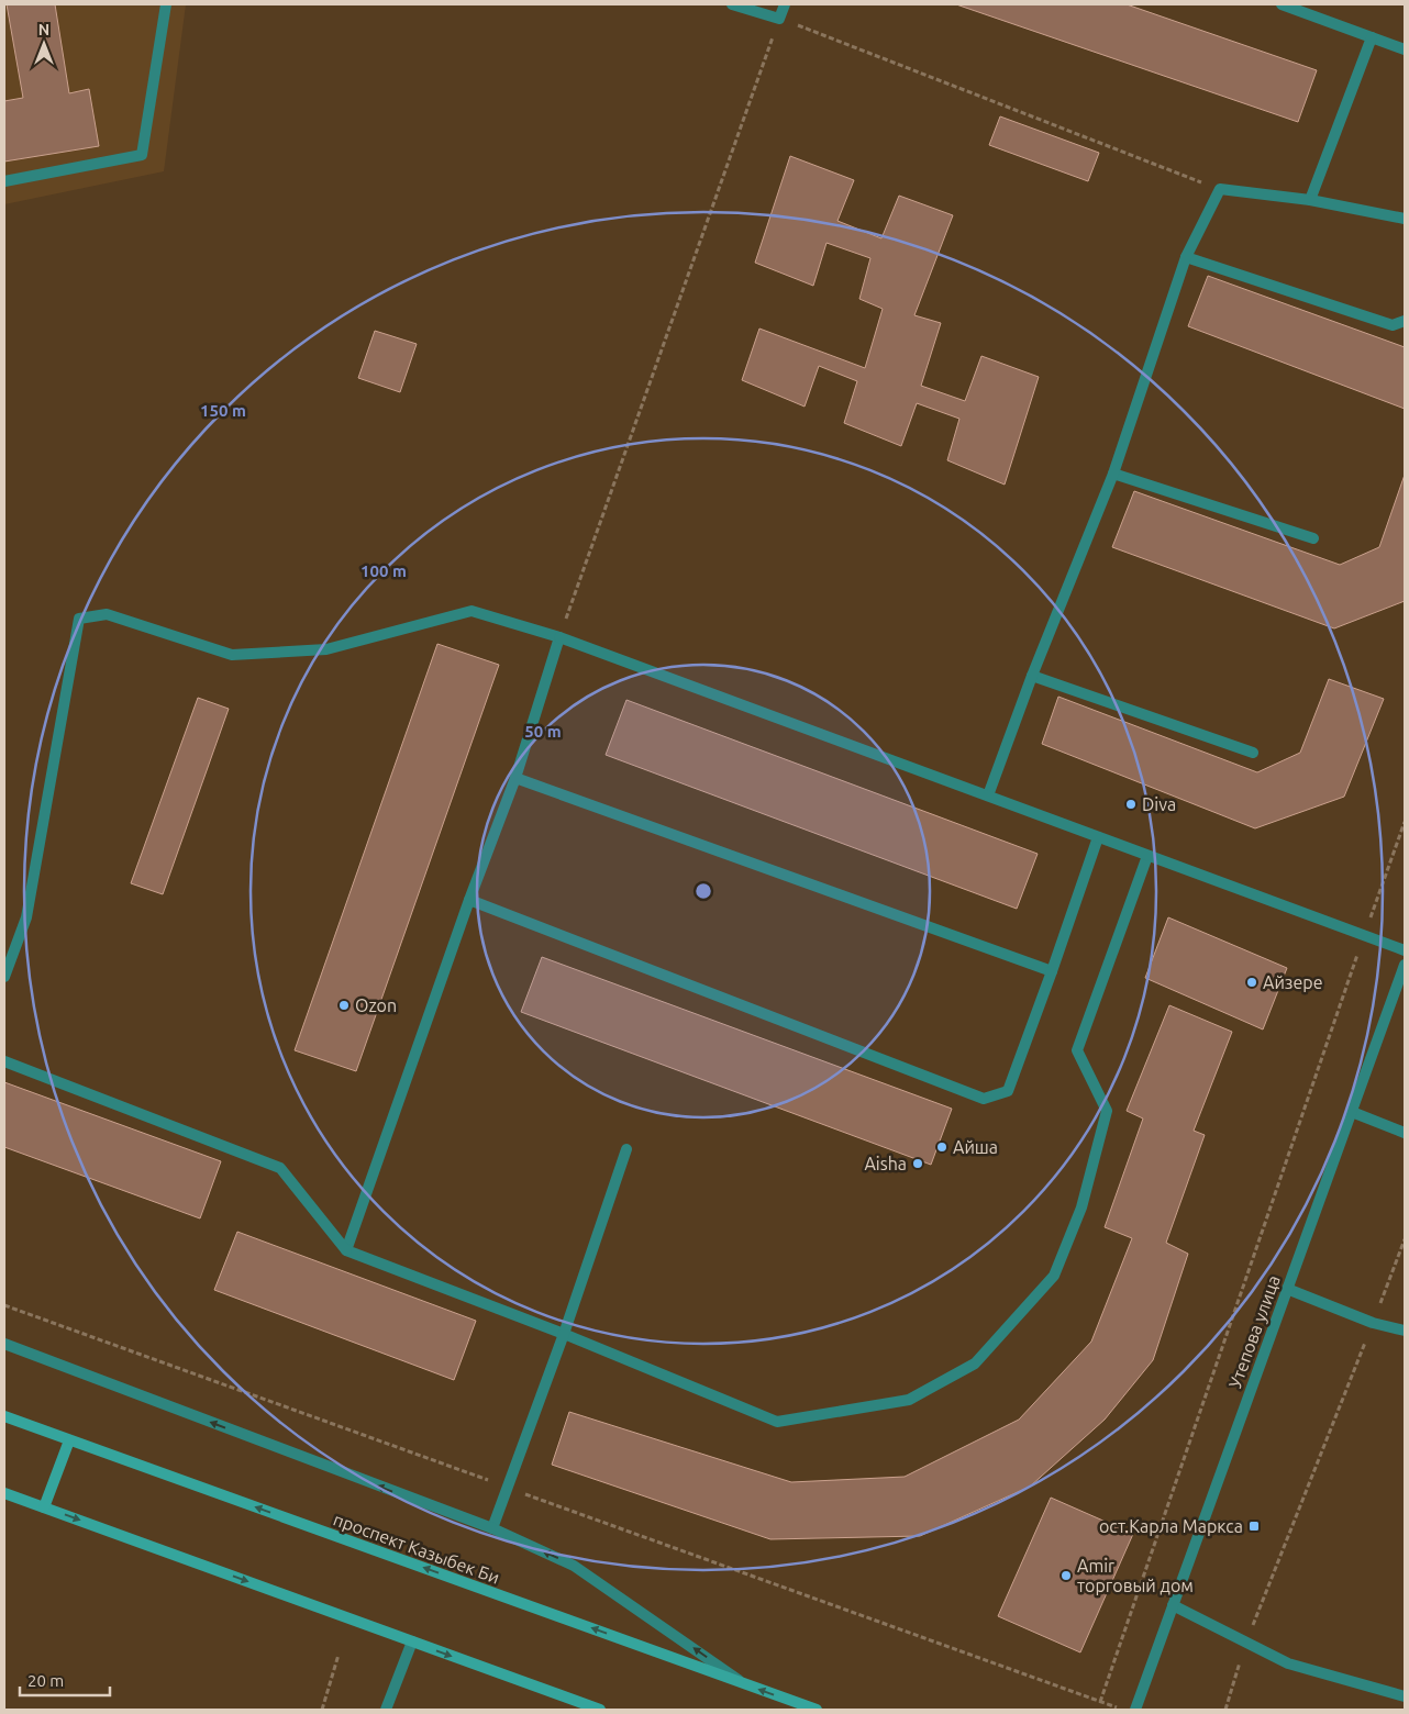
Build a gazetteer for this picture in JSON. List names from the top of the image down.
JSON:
{
  "streets": {
    "street": ["Утепова улица", "проспект Казыбек Би"]
  },
  "places": {
    "other": [
      "Diva",
      "Айзере",
      "Ozon",
      "Айша",
      "Aisha",
      "Amir торговый дом"
    ],
    "transit": ["ост.Карла Маркса"]
  },
  "scale_bar": "20 m",
  "north": "top",
  "rings": ["150 m", "100 m", "50 m"]
}
